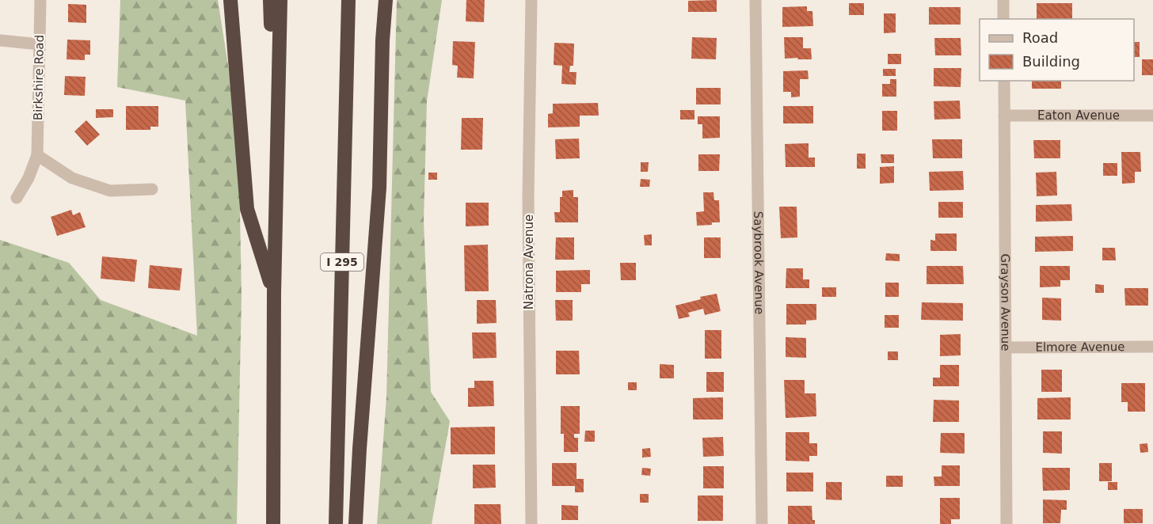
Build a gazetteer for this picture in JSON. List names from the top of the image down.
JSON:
{
  "streets": {
    "highway": ["I 295"],
    "street": [
      "Birkshire Road",
      "Eaton Avenue",
      "Natrona Avenue",
      "Saybrook Avenue",
      "Grayson Avenue",
      "Elmore Avenue"
    ]
  },
  "crossings": [
    ["Eaton Avenue", "Grayson Avenue"],
    ["Grayson Avenue", "Elmore Avenue"]
  ],
  "legend": ["Road", "Building"]
}
